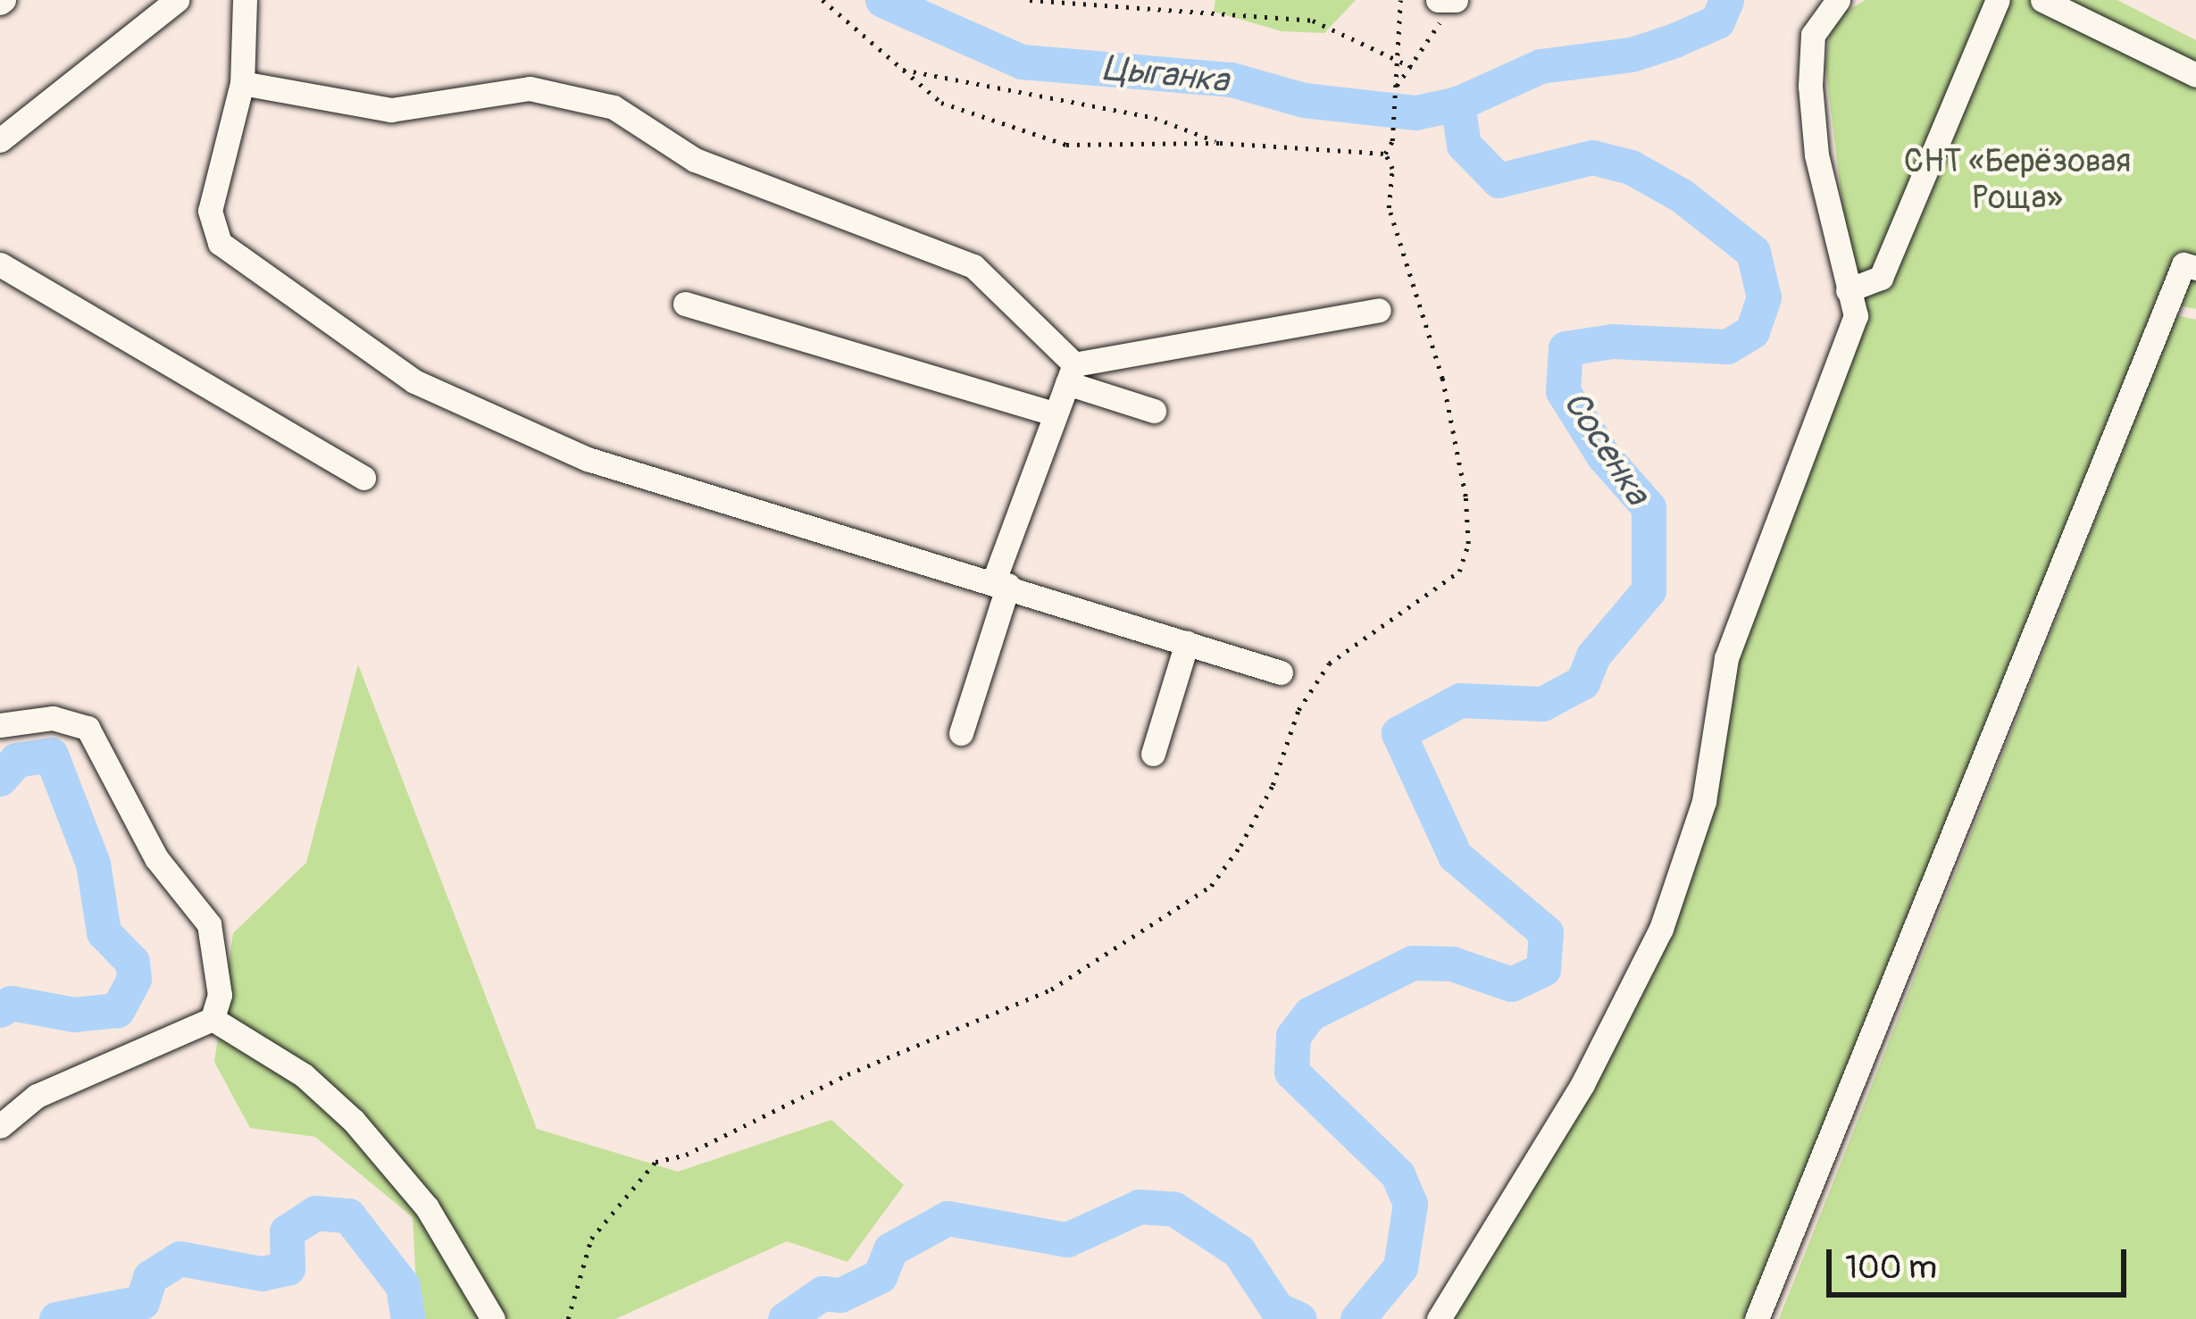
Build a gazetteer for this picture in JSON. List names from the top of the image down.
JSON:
{
  "water": ["Цыганка", "Сосенка"],
  "parks": ["СНТ «Берёзовая Роща»"],
  "scale_bar": "100 m"
}
